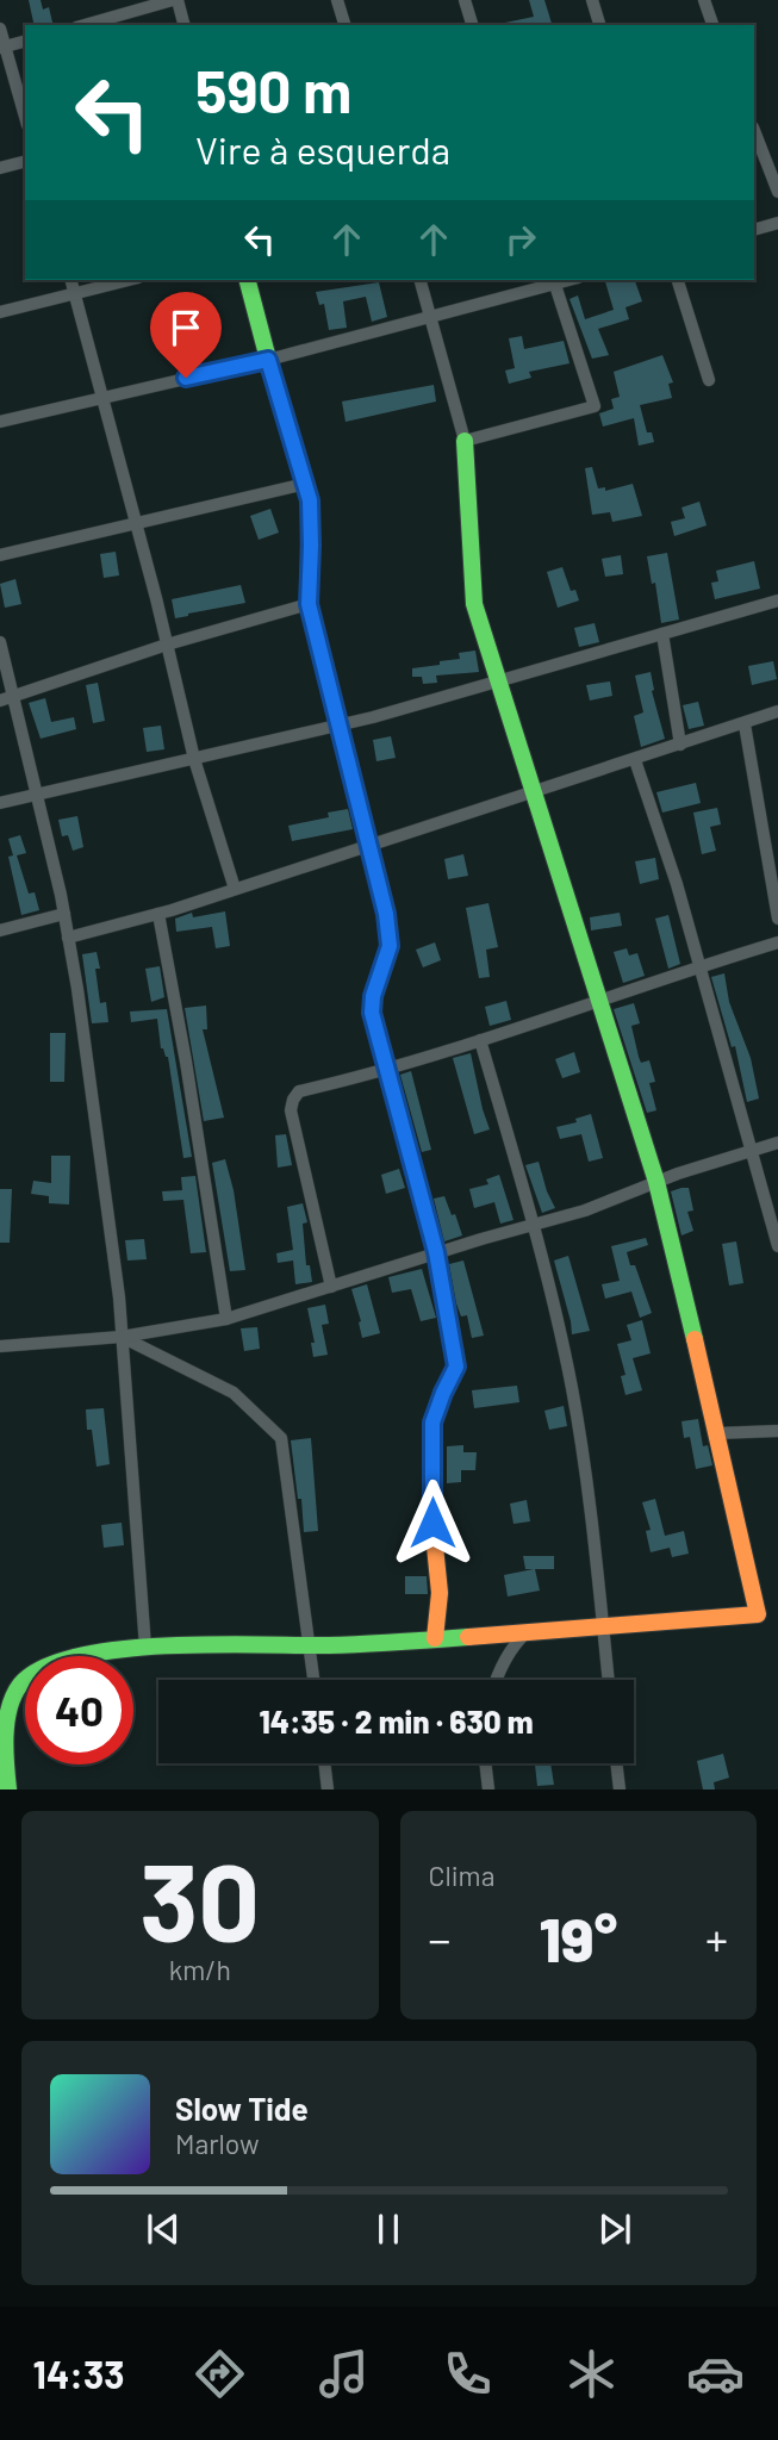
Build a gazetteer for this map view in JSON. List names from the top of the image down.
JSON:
{
  "page": {
    "turn": ["590 m", "Vire à esquerda"],
    "limit": "40",
    "trip": "14:35 · 2 min · 630 m",
    "tile": [
      ["30", "km/h"],
      "Clima"
    ],
    "heat": ["−", "19°", "+"],
    "song": ["Slow Tide", "Marlow"],
    "tabs": "14:33"
  }
}
